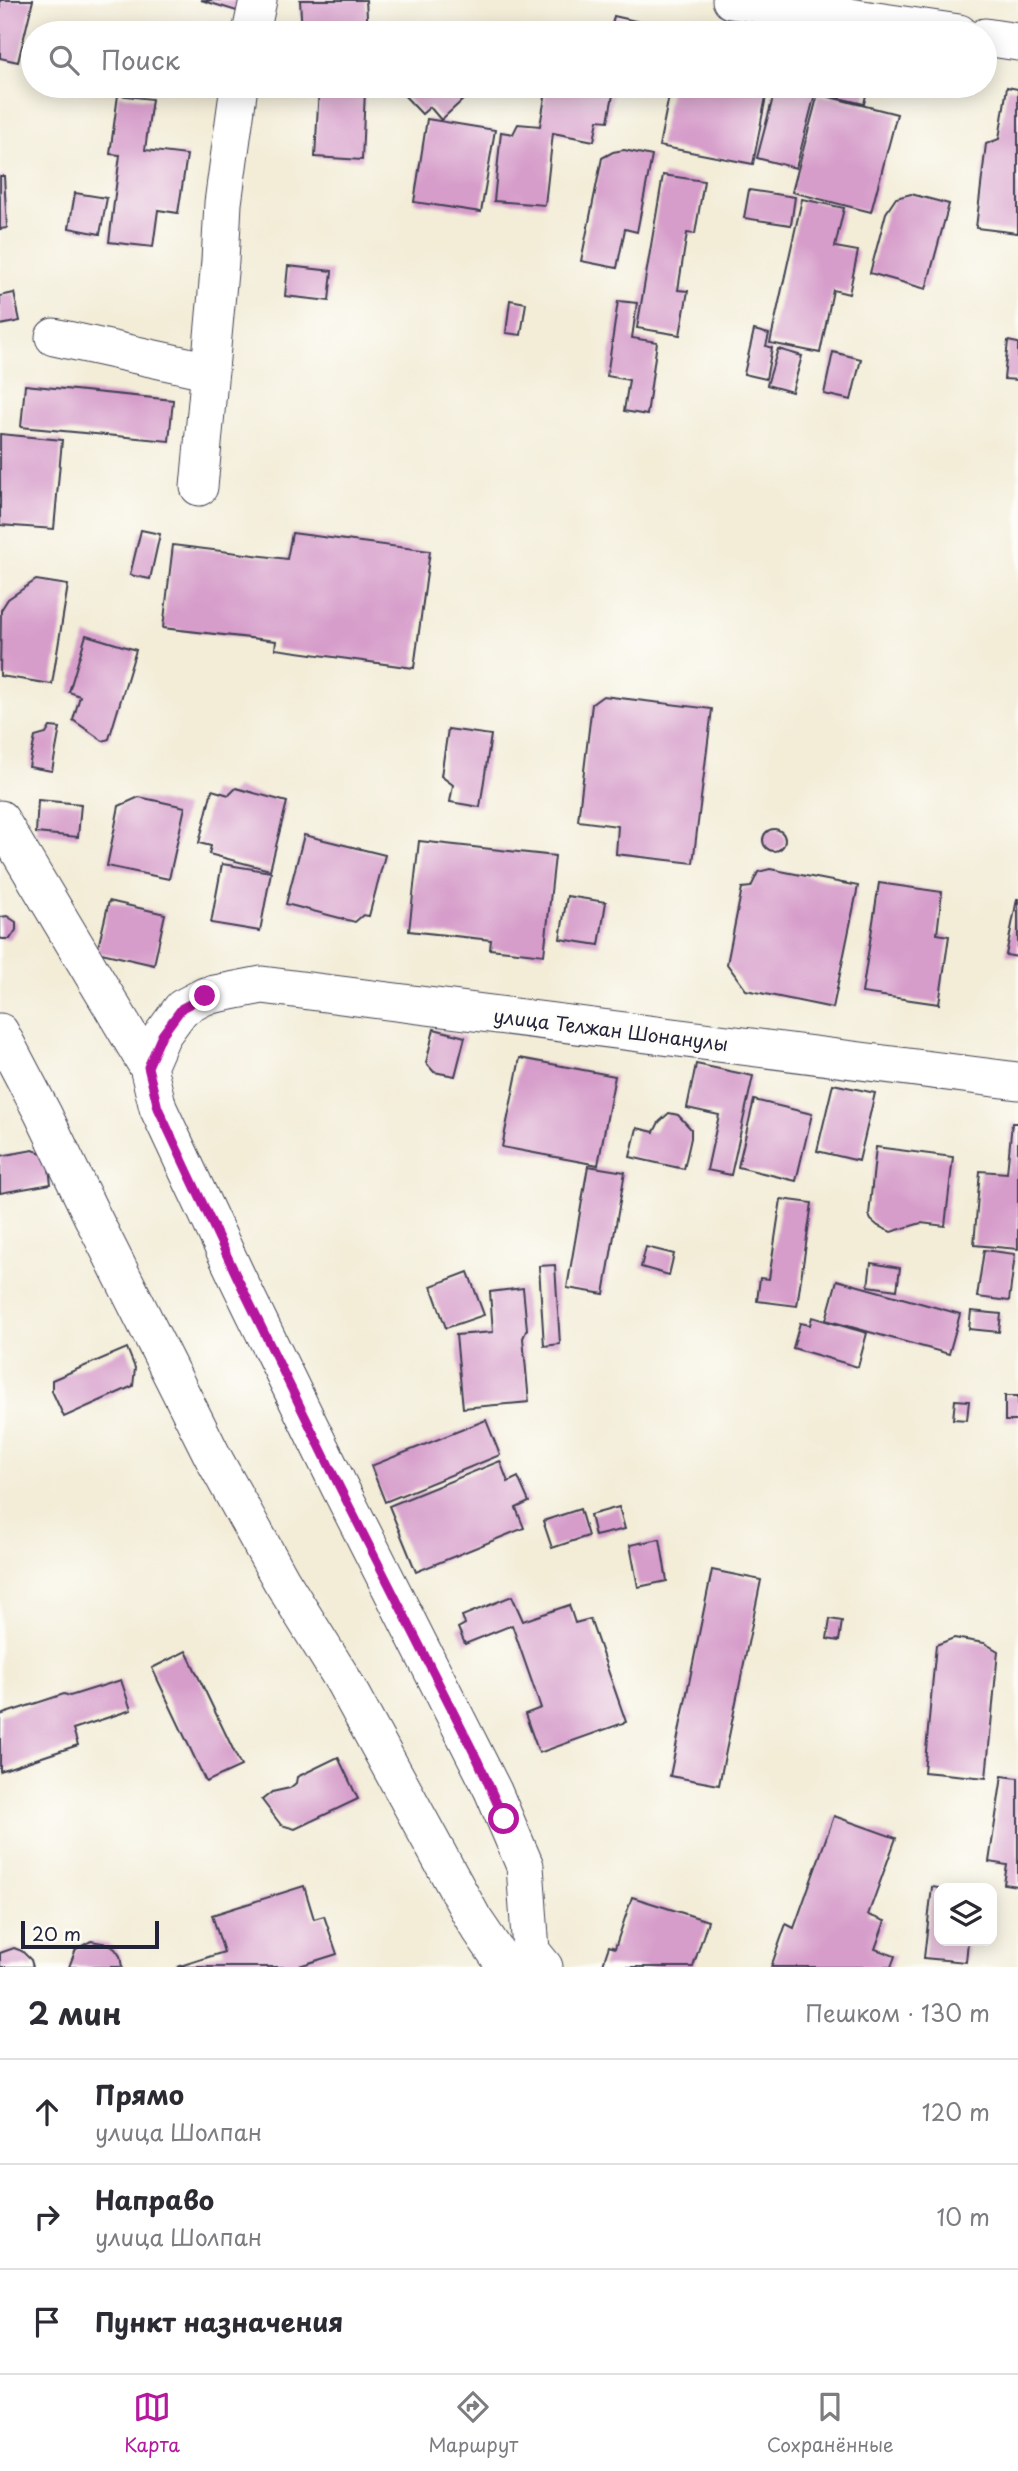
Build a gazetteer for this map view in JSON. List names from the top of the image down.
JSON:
{
  "streets": {
    "street": ["улица Телжан Шонанулы"]
  },
  "scale_bar": "20 m",
  "page": {
    "search": "Поиск",
    "scale": "20 m",
    "heading": ["2 мин", "Пешком · 130 m"],
    "list": [
      ["Прямо", "улица Шолпан", "120 m"],
      ["Направо", "улица Шолпан", "10 m"],
      "Пункт назначения"
    ],
    "nav": ["Карта", "Маршрут", "Сохранённые"]
  }
}
